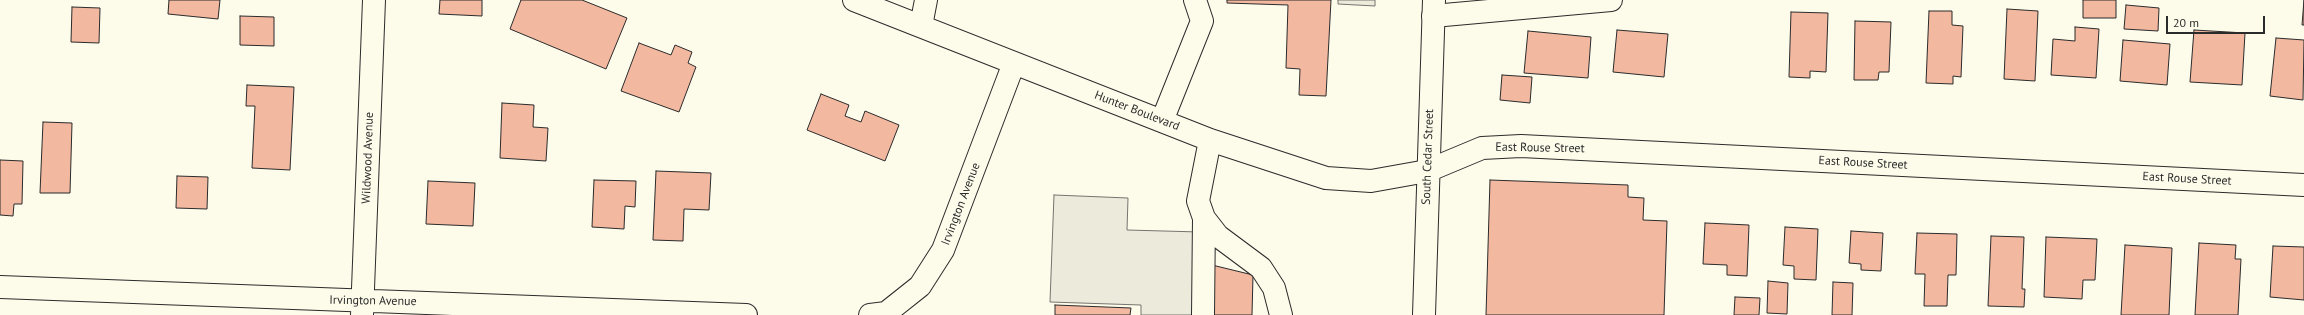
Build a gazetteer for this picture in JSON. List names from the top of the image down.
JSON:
{
  "streets": {
    "street": [
      "Hunter Boulevard",
      "East Rouse Street",
      "South Cedar Street",
      "Wildwood Avenue",
      "Irvington Avenue"
    ]
  },
  "crossings": [
    ["Hunter Boulevard", "East Rouse Street"],
    ["Hunter Boulevard", "South Cedar Street"],
    ["Hunter Boulevard", "Irvington Avenue"],
    ["East Rouse Street", "South Cedar Street"],
    ["Wildwood Avenue", "Irvington Avenue"]
  ],
  "scale_bar": "20 m"
}
